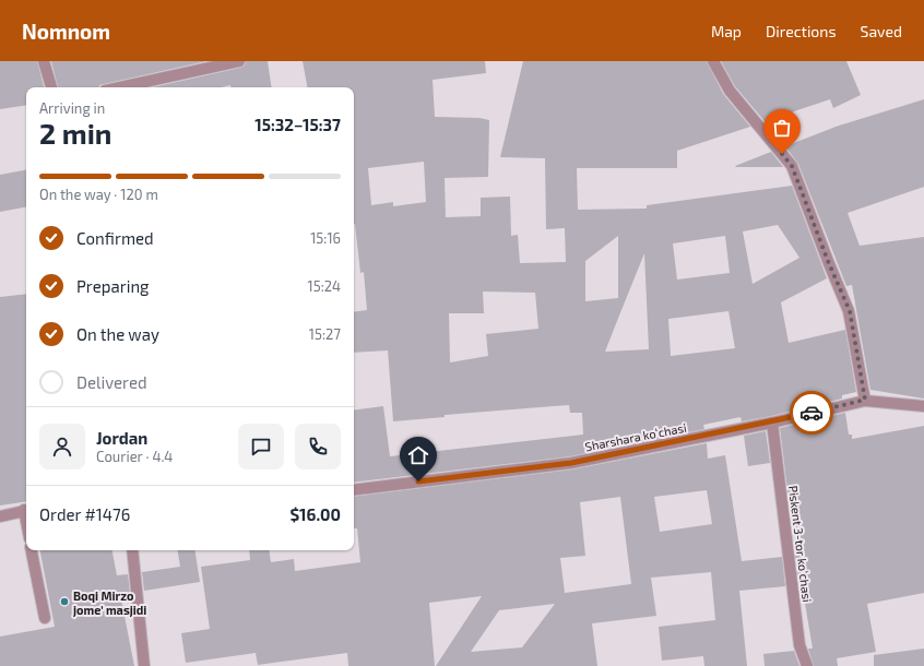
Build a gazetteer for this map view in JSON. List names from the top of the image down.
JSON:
{
  "streets": {
    "street": ["Sharshara koʻchasi", "Piskent 3-tor koʻchasi"]
  },
  "crossings": [
    ["Sharshara koʻchasi", "Piskent 3-tor koʻchasi"]
  ],
  "places": ["Boqi Mirzo jome’ masjidi"],
  "page": {
    "header": "Nomnom",
    "nav": ["Map", "Directions", "Saved"],
    "heading": ["2 min", "Arriving in", "15:32–15:37"],
    "panel": [
      "Jordan",
      "Courier · 4.4",
      "Order #1476",
      "$16.00"
    ],
    "bar": "On the way · 120 m",
    "list": [
      ["Confirmed", "15:16"],
      ["Preparing", "15:24"],
      ["On the way", "15:27"],
      "Delivered"
    ]
  }
}
